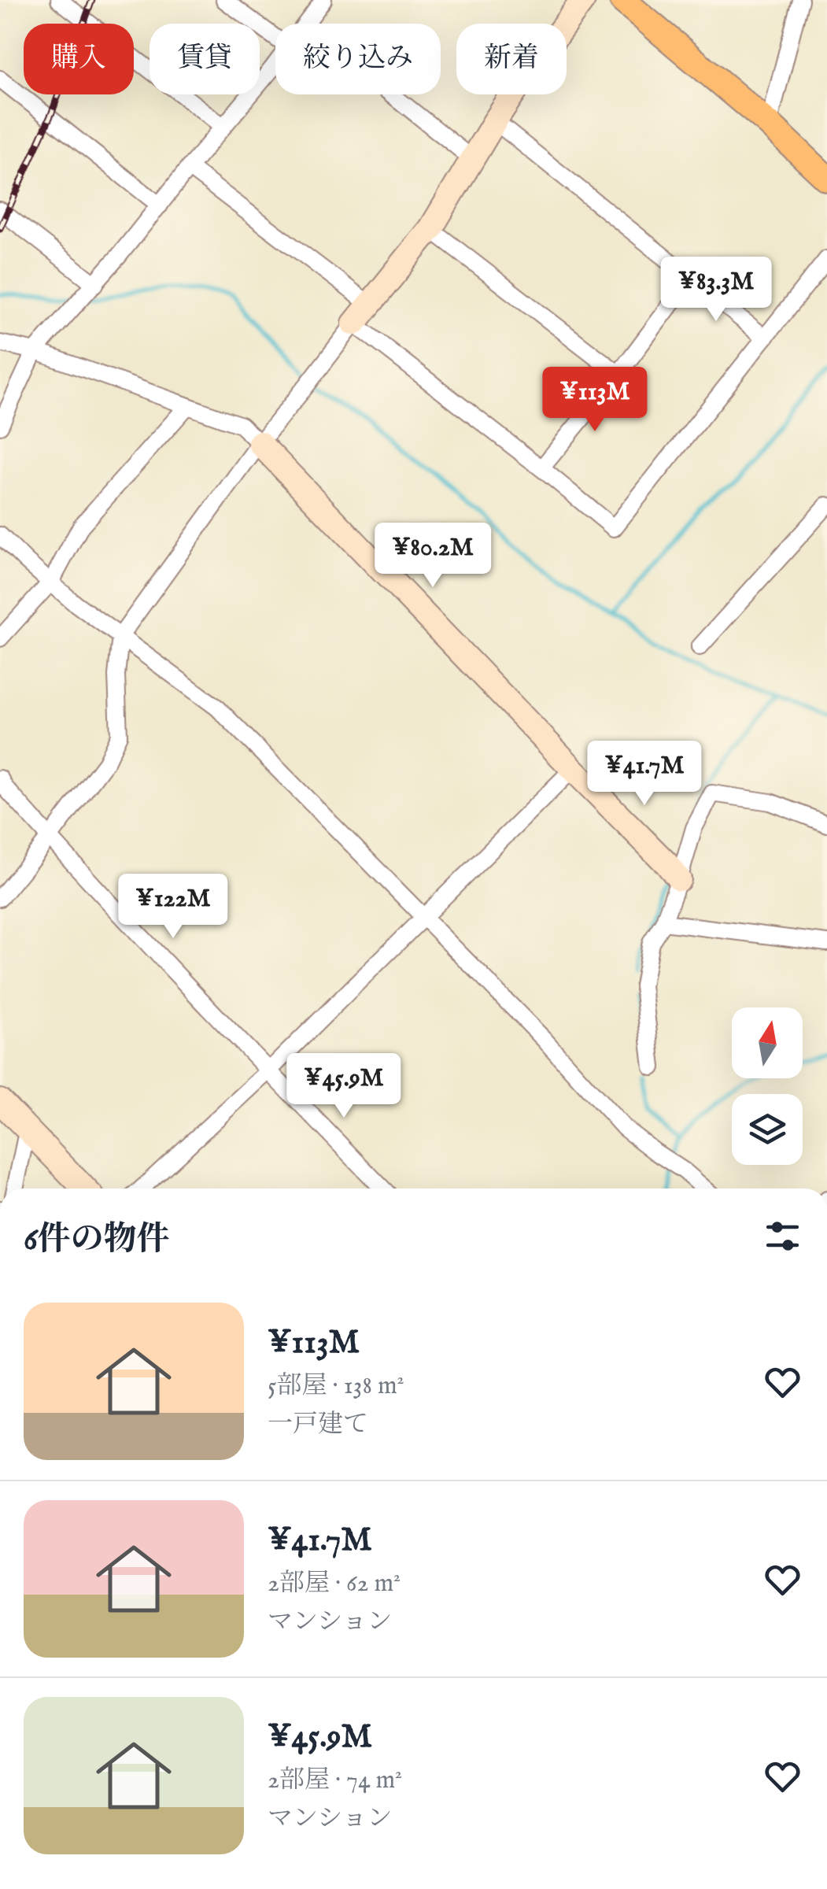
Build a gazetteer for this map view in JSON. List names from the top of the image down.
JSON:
{
  "north": "top",
  "page": {
    "chip": [
      "購入",
      "賃貸",
      "絞り込み",
      "新着"
    ],
    "price": [
      "¥83.3M",
      "¥113M",
      "¥80.2M",
      "¥41.7M",
      "¥122M",
      "¥45.9M"
    ],
    "heading": "6件の物件",
    "list": [
      {
        "name": "¥113M",
        "note": "5部屋 · 138 m² · 一戸建て"
      },
      {
        "name": "¥41.7M",
        "note": "2部屋 · 62 m² · マンション"
      },
      {
        "name": "¥45.9M",
        "note": "2部屋 · 74 m² · マンション"
      }
    ]
  }
}
